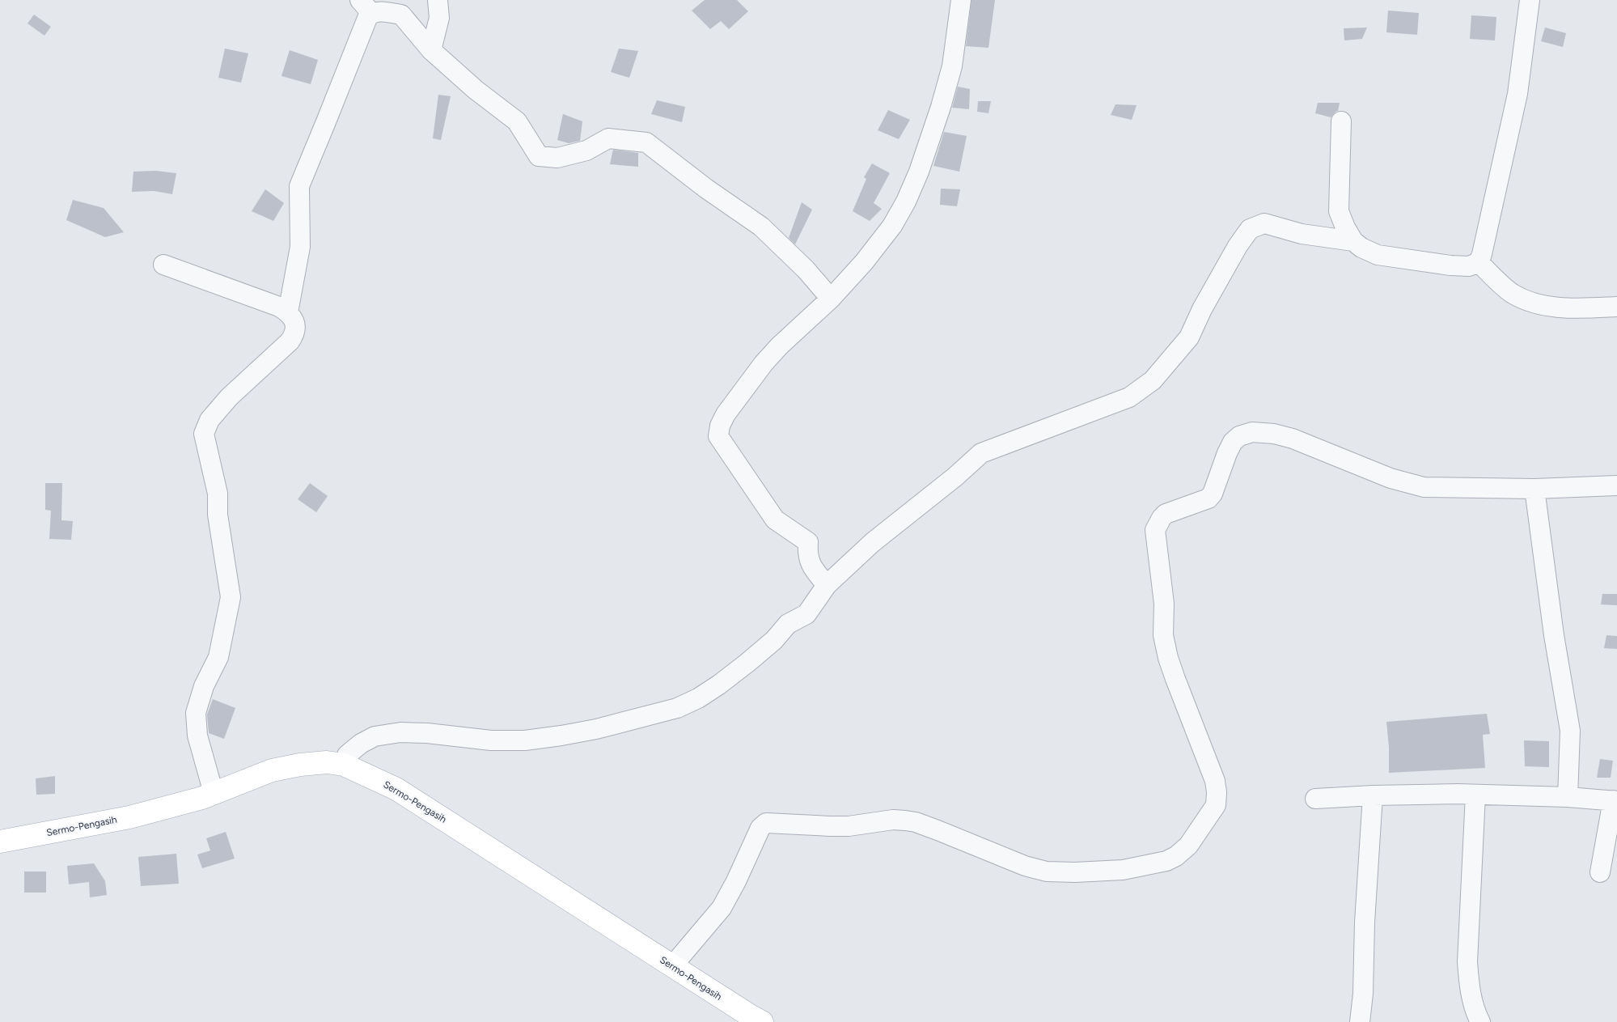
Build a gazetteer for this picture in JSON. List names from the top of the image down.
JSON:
{
  "streets": {
    "main road": ["Sermo-Pengasih"]
  }
}
